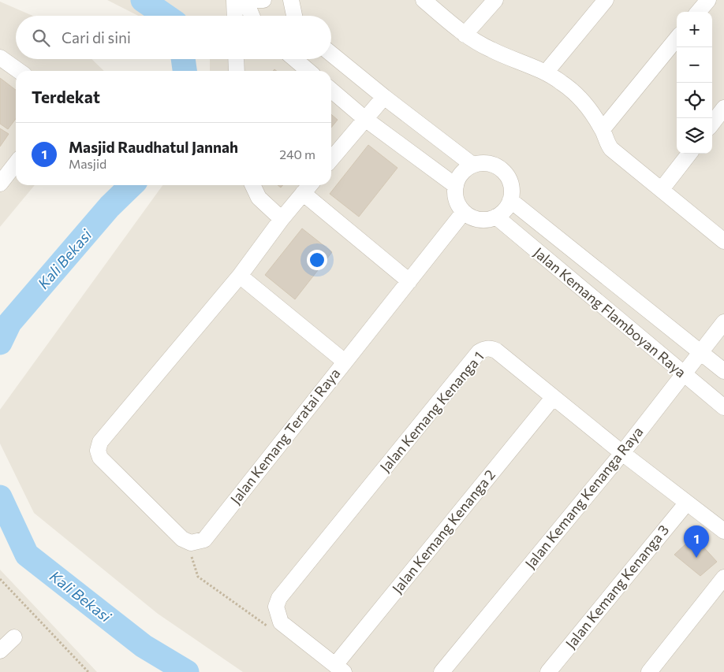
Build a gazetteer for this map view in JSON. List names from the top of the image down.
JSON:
{
  "streets": {
    "street": [
      "Jalan Kemang Flamboyan Raya",
      "Jalan Kemang Kenanga 1",
      "Jalan Kemang Teratai Raya",
      "Jalan Kemang Kenanga Raya",
      "Jalan Kemang Kenanga 2",
      "Jalan Kemang Kenanga 3"
    ]
  },
  "crossings": [
    ["Jalan Kemang Flamboyan Raya", "Jalan Kemang Teratai Raya"],
    ["Jalan Kemang Flamboyan Raya", "Jalan Kemang Kenanga Raya"],
    ["Jalan Kemang Kenanga 1", "Jalan Kemang Kenanga Raya"],
    ["Jalan Kemang Kenanga 1", "Jalan Kemang Kenanga 2"],
    ["Jalan Kemang Kenanga 1", "Jalan Kemang Kenanga 3"]
  ],
  "water": ["Kali Bekasi"],
  "page": {
    "map_buttons": ["+", "−"],
    "search": "Cari di sini",
    "heading": "Terdekat",
    "list": [
      {
        "mark": "1",
        "name": "Masjid Raudhatul Jannah",
        "note": "Masjid",
        "value": "240 m"
      }
    ],
    "pins": "1"
  }
}
